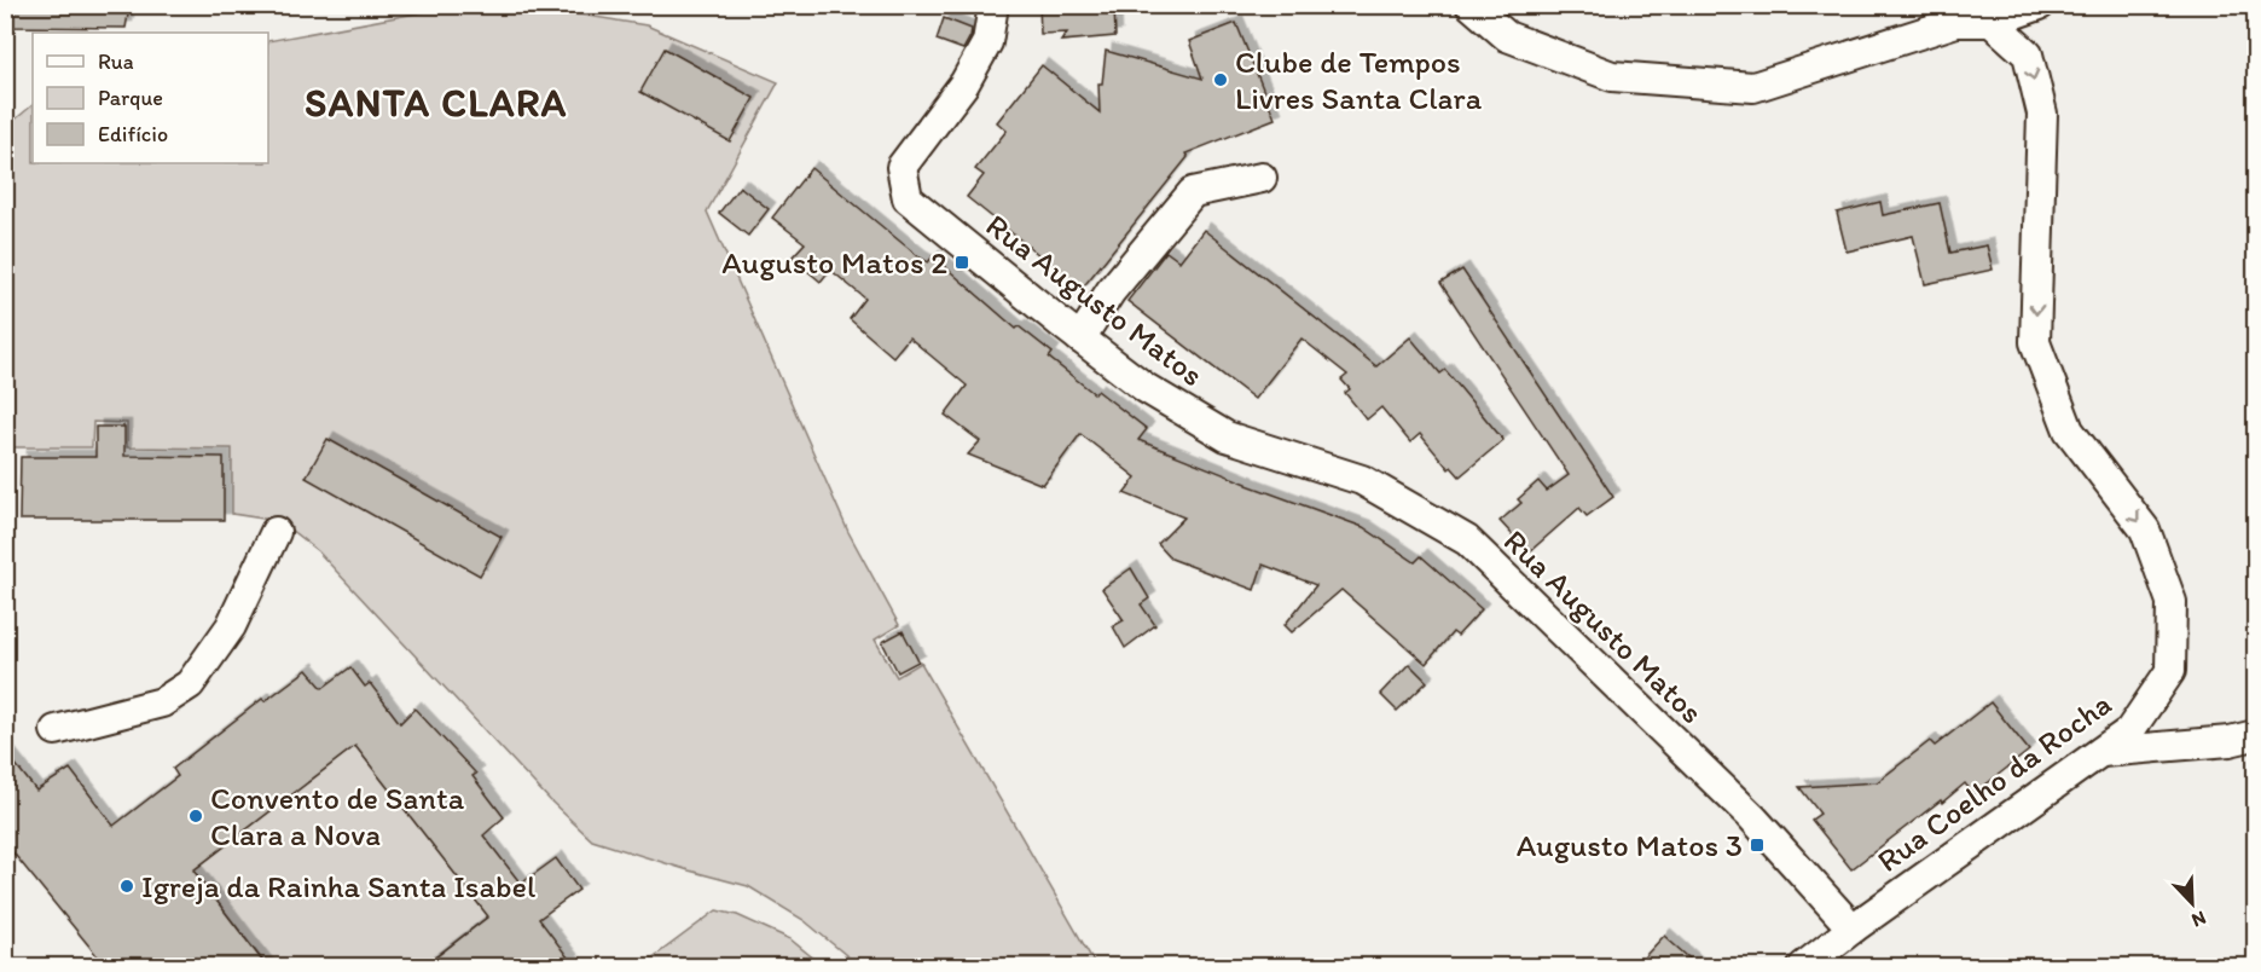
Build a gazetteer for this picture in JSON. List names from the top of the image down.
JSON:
{
  "streets": {
    "street": ["Rua Augusto Matos", "Rua Coelho da Rocha"]
  },
  "crossings": [
    ["Rua Augusto Matos", "Rua Coelho da Rocha"]
  ],
  "one_way": ["Rua Coelho da Rocha"],
  "districts": ["SANTA CLARA"],
  "places": {
    "other": ["Clube de Tempos Livres Santa Clara", "Convento de Santa Clara a Nova", "Igreja da Rainha Santa Isabel"],
    "transit": ["Augusto Matos 2", "Augusto Matos 3"]
  },
  "legend": ["Rua", "Parque", "Edifício"],
  "north": "bottom right"
}
